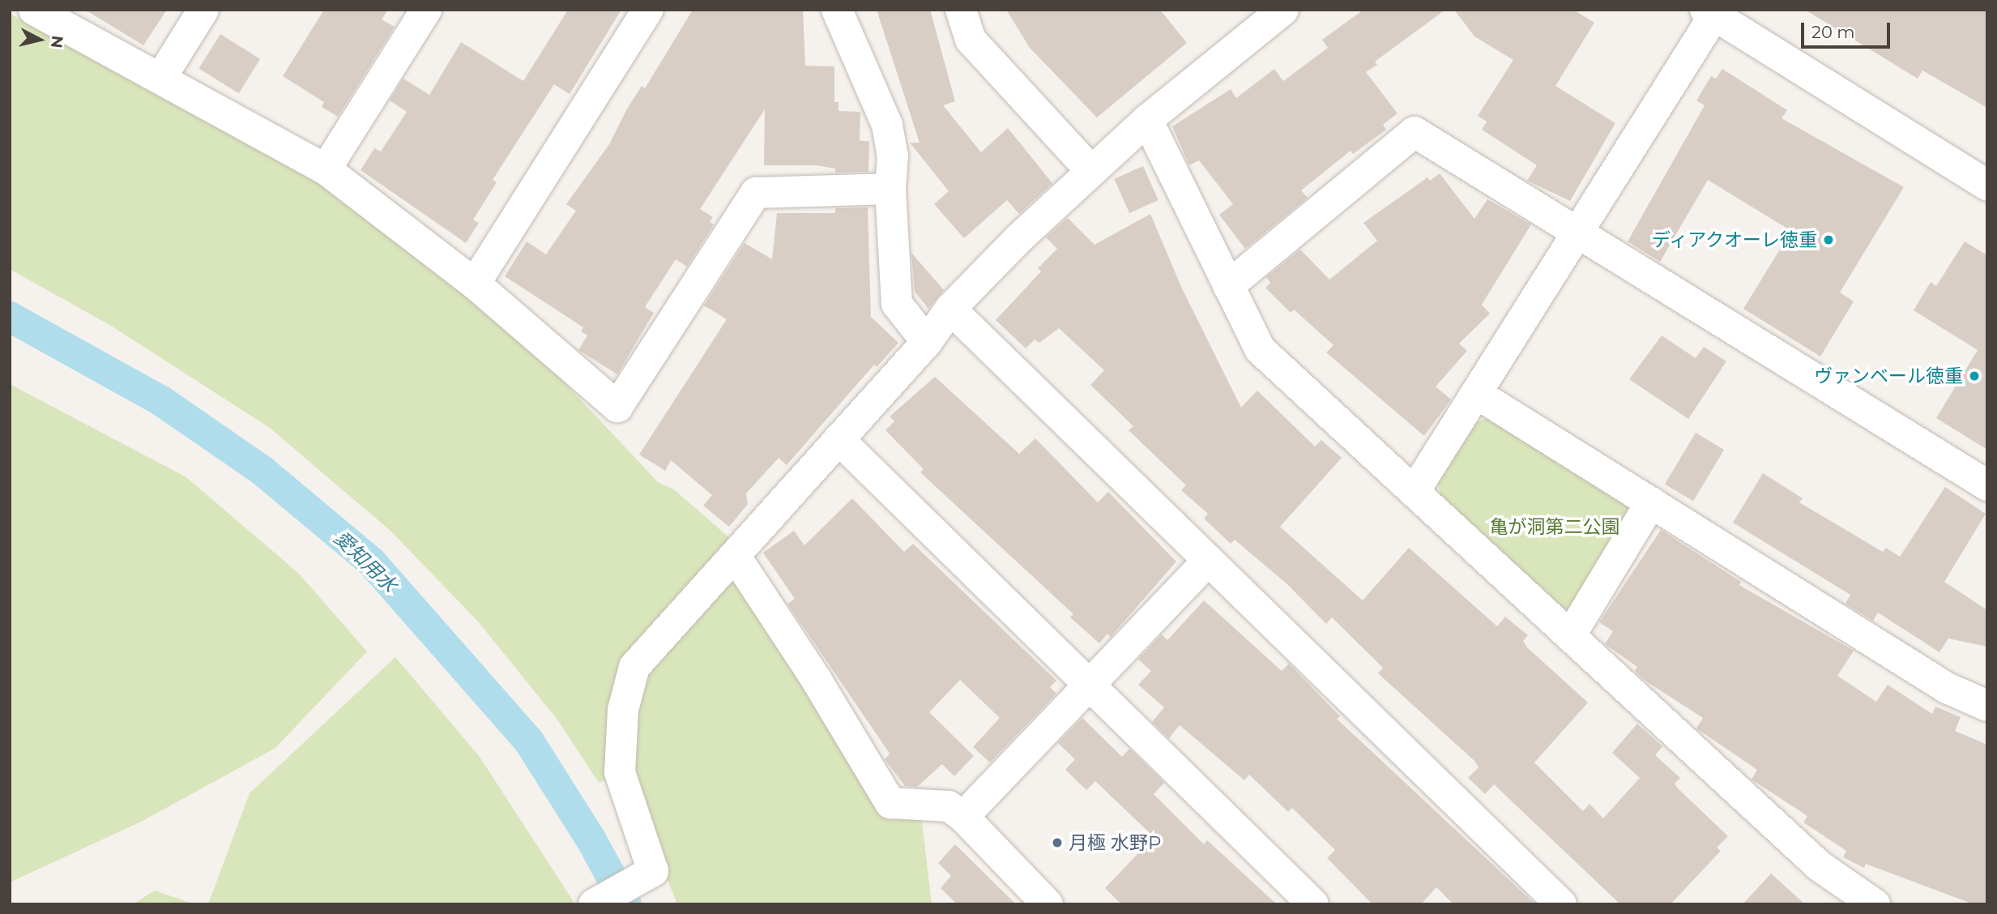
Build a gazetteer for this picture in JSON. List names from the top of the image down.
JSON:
{
  "water": ["愛知用水"],
  "parks": ["亀が洞第二公園"],
  "places": ["ディアクオーレ徳重", "ヴァンベール徳重", "月極 水野P"],
  "scale_bar": "20 m",
  "north": "right"
}
